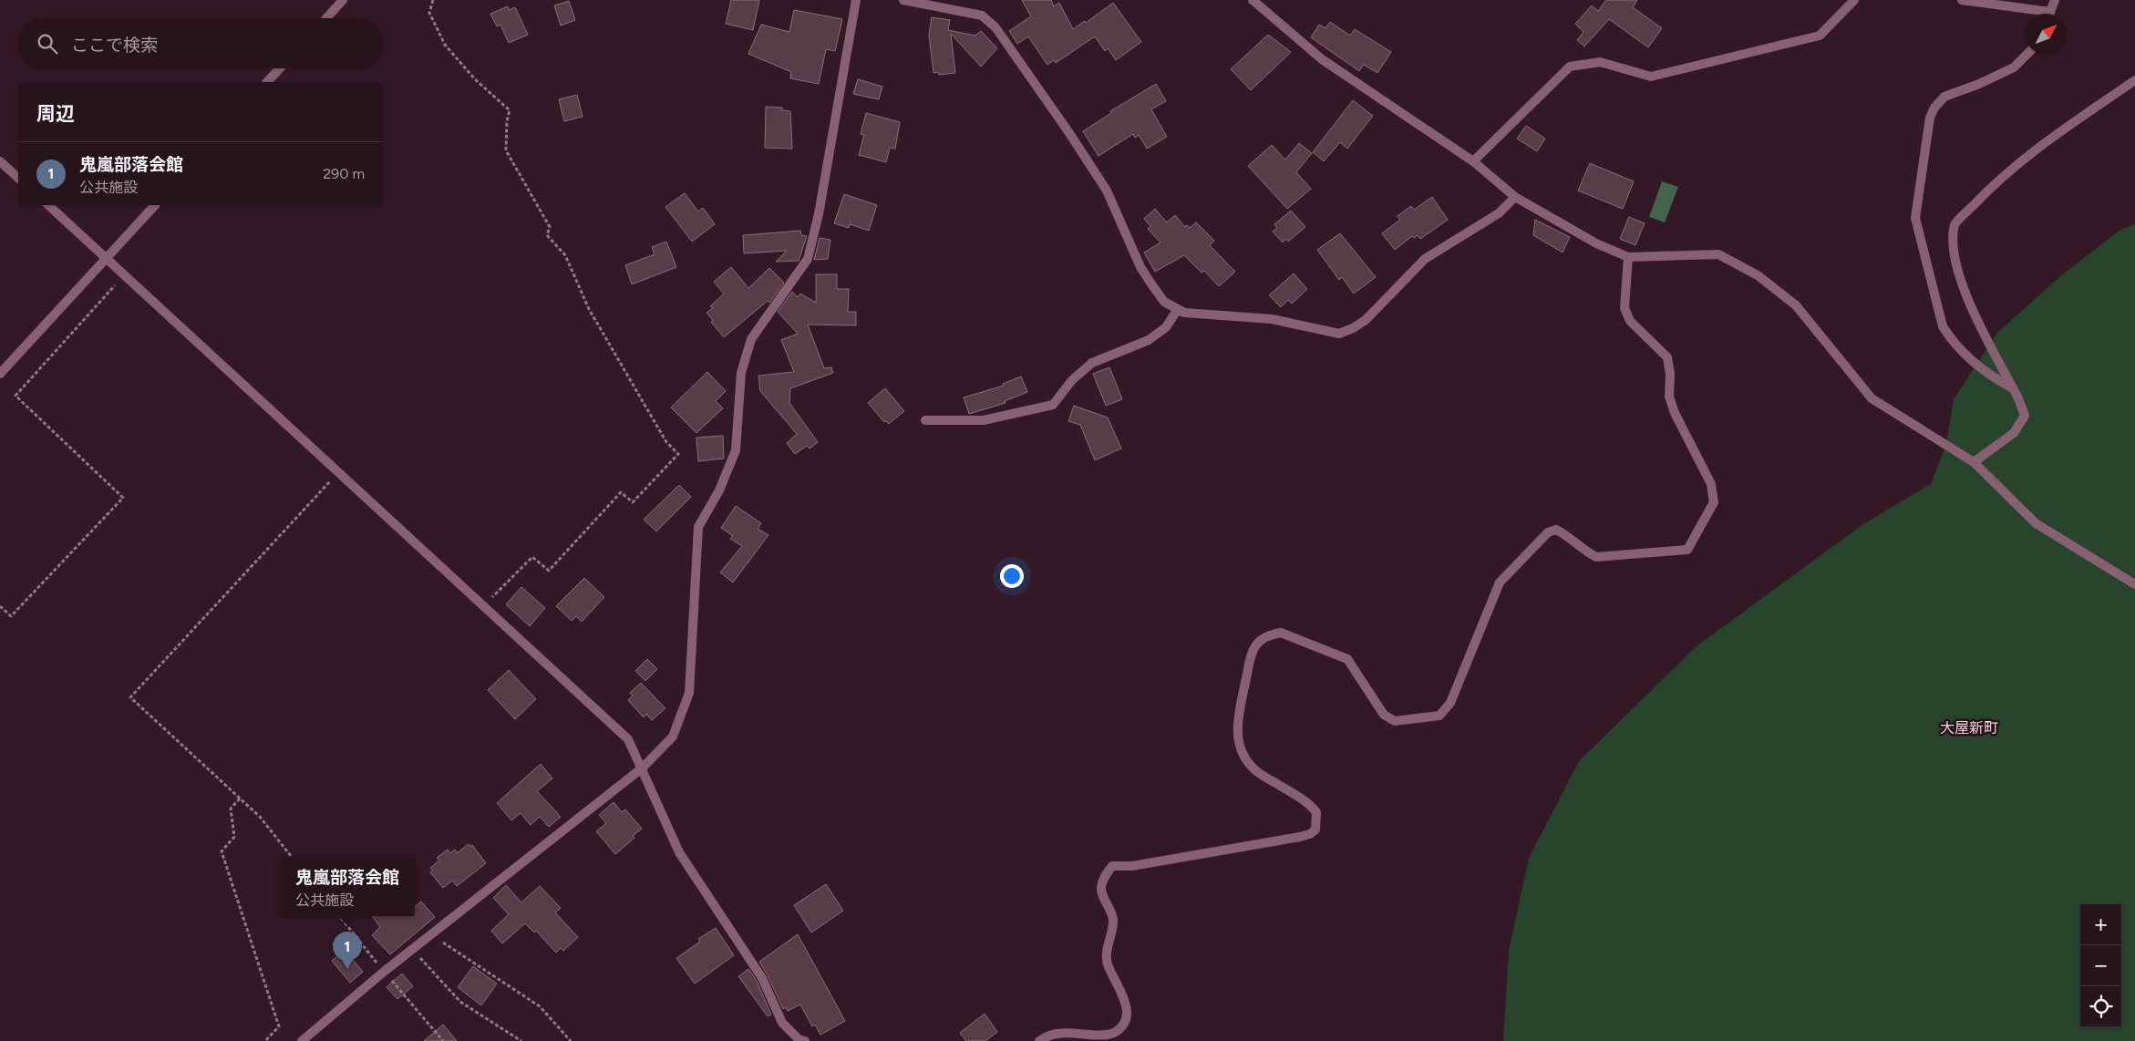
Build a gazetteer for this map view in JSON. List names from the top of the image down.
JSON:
{
  "districts": ["大屋新町"],
  "north": "top right",
  "page": {
    "search": "ここで検索",
    "heading": "周辺",
    "list": [
      {
        "mark": "1",
        "name": "鬼嵐部落会館",
        "note": "公共施設",
        "value": "290 m"
      }
    ],
    "popup": ["鬼嵐部落会館", "公共施設"],
    "map_buttons": ["+", "−"],
    "pins": "1"
  }
}
